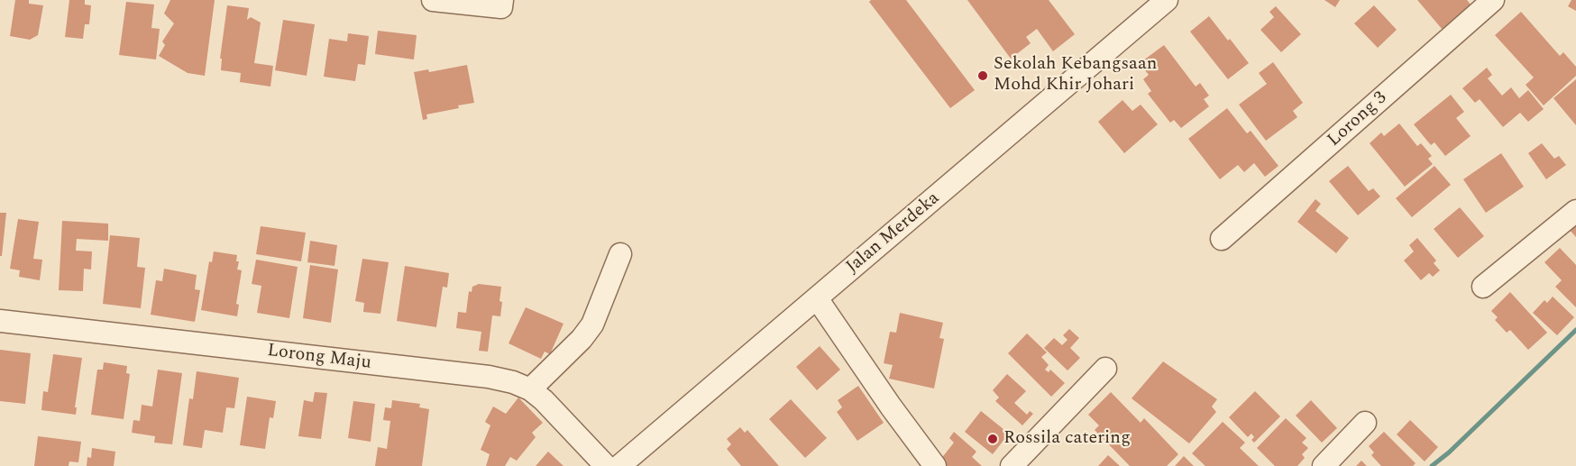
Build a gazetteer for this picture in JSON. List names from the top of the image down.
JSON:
{
  "streets": {
    "street": ["Lorong 3", "Jalan Merdeka", "Lorong Maju"]
  },
  "places": ["Sekolah Kebangsaan Mohd Khir Johari", "Rossila catering"]
}
